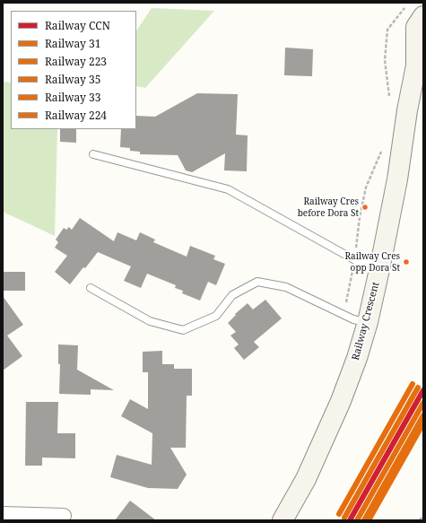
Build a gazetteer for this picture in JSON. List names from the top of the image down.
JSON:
{
  "streets": {
    "main road": ["Railway Crescent"]
  },
  "places": ["Railway Cres before Dora St", "Railway Cres opp Dora St"],
  "lines": [
    "rail line 33",
    "rail line 223",
    "rail line CCN",
    "rail line 31",
    "rail line 35",
    "rail line 224"
  ],
  "legend": [
    "Railway CCN",
    "Railway 31",
    "Railway 223",
    "Railway 35",
    "Railway 33",
    "Railway 224"
  ]
}
